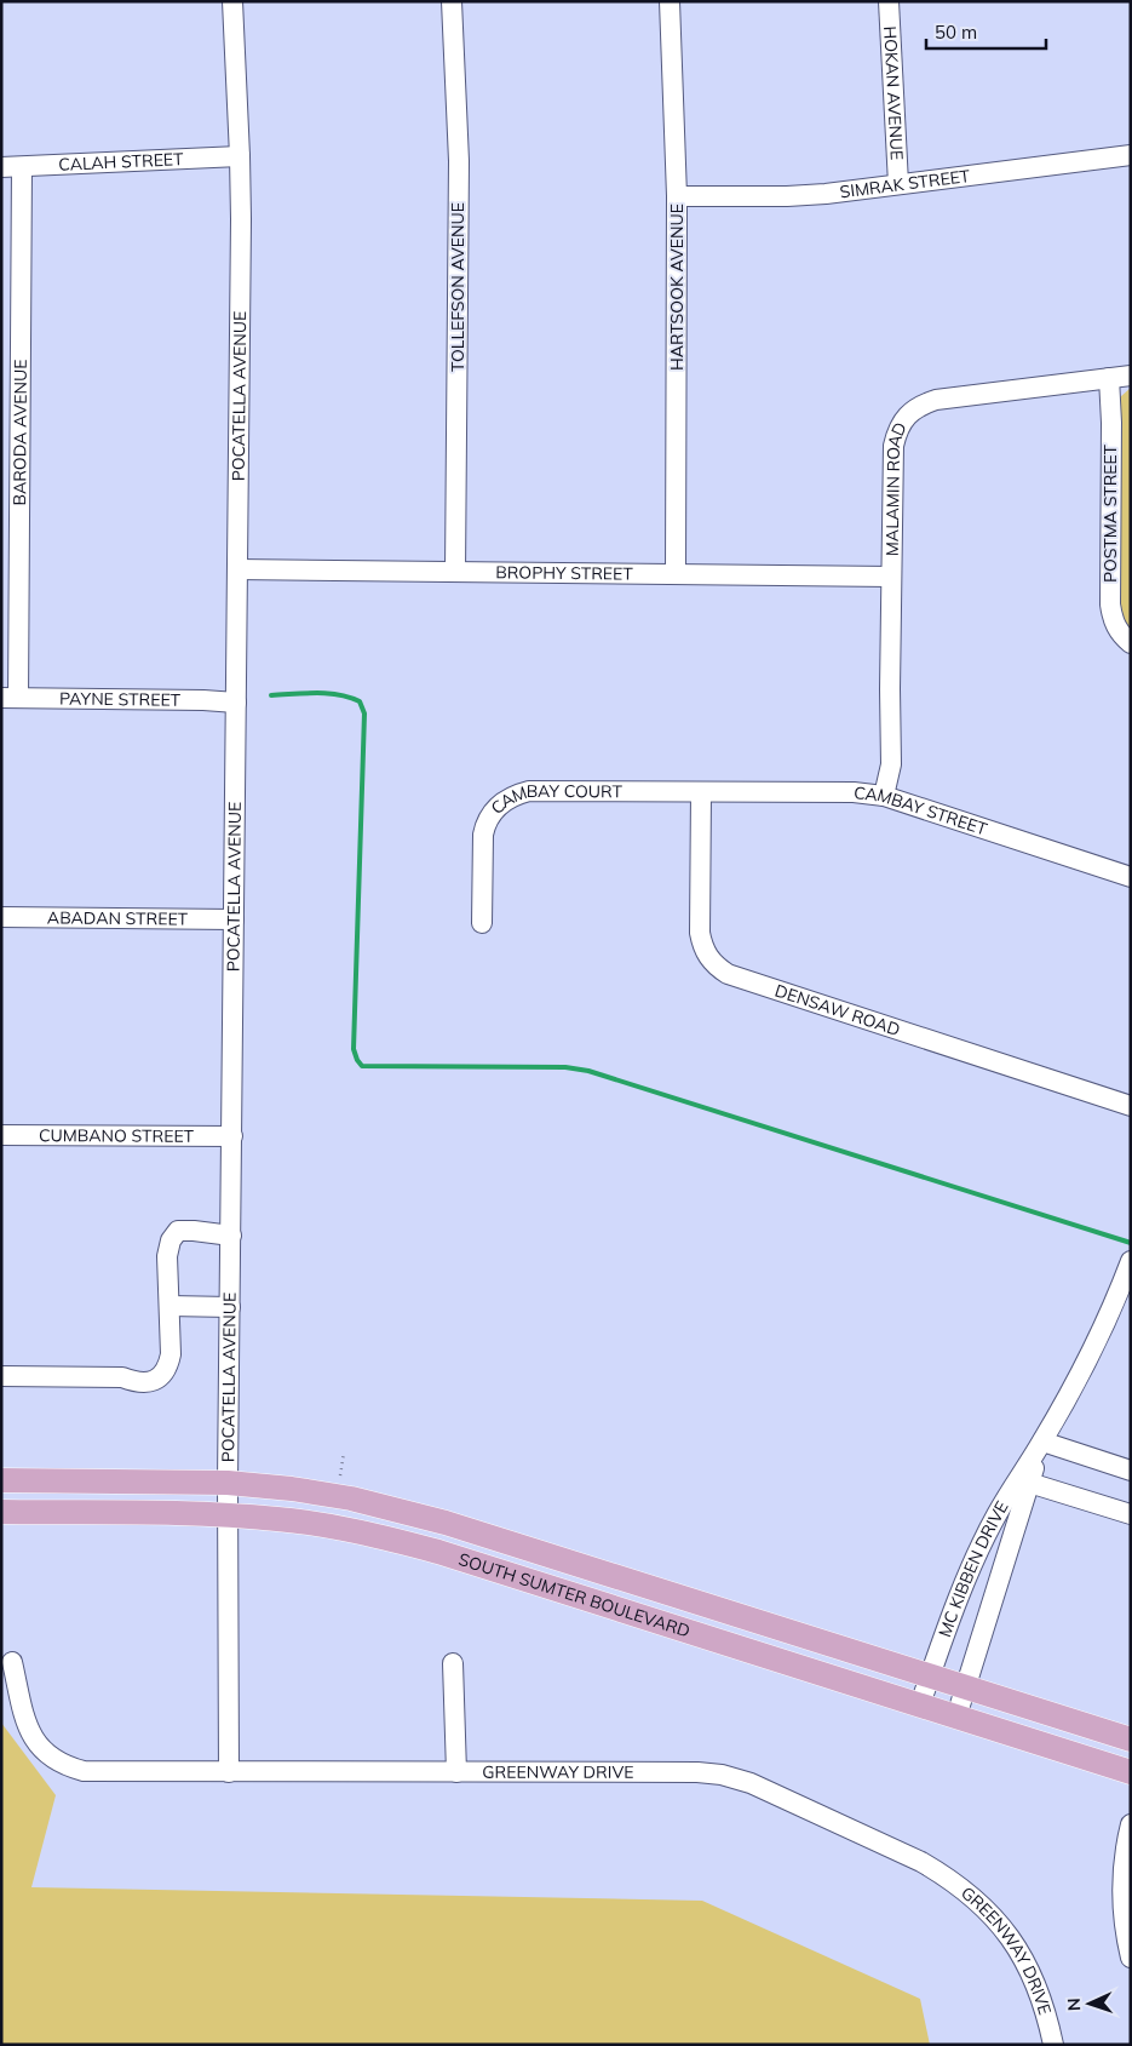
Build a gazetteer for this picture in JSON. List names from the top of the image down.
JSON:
{
  "streets": {
    "main road": ["SOUTH SUMTER BOULEVARD"],
    "street": [
      "HOKAN AVENUE",
      "CALAH STREET",
      "SIMRAK STREET",
      "TOLLEFSON AVENUE",
      "HARTSOOK AVENUE",
      "POCATELLA AVENUE",
      "BARODA AVENUE",
      "MALAMIN ROAD",
      "POSTMA STREET",
      "BROPHY STREET",
      "PAYNE STREET",
      "CAMBAY COURT",
      "CAMBAY STREET",
      "ABADAN STREET",
      "DENSAW ROAD",
      "CUMBANO STREET",
      "MC KIBBEN DRIVE",
      "GREENWAY DRIVE"
    ]
  },
  "crossings": [
    ["HOKAN AVENUE", "SIMRAK STREET"],
    ["CALAH STREET", "POCATELLA AVENUE"],
    ["CALAH STREET", "BARODA AVENUE"],
    ["SIMRAK STREET", "HARTSOOK AVENUE"],
    ["TOLLEFSON AVENUE", "BROPHY STREET"],
    ["HARTSOOK AVENUE", "BROPHY STREET"],
    ["POCATELLA AVENUE", "BROPHY STREET"],
    ["POCATELLA AVENUE", "PAYNE STREET"],
    ["POCATELLA AVENUE", "ABADAN STREET"],
    ["POCATELLA AVENUE", "CUMBANO STREET"],
    ["POCATELLA AVENUE", "SOUTH SUMTER BOULEVARD"],
    ["POCATELLA AVENUE", "GREENWAY DRIVE"],
    ["BARODA AVENUE", "PAYNE STREET"],
    ["MALAMIN ROAD", "POSTMA STREET"],
    ["MALAMIN ROAD", "BROPHY STREET"],
    ["MALAMIN ROAD", "CAMBAY STREET"],
    ["CAMBAY COURT", "CAMBAY STREET"],
    ["CAMBAY COURT", "DENSAW ROAD"],
    ["CAMBAY STREET", "DENSAW ROAD"],
    ["MC KIBBEN DRIVE", "SOUTH SUMTER BOULEVARD"]
  ],
  "scale_bar": "50 m",
  "north": "left"
}
